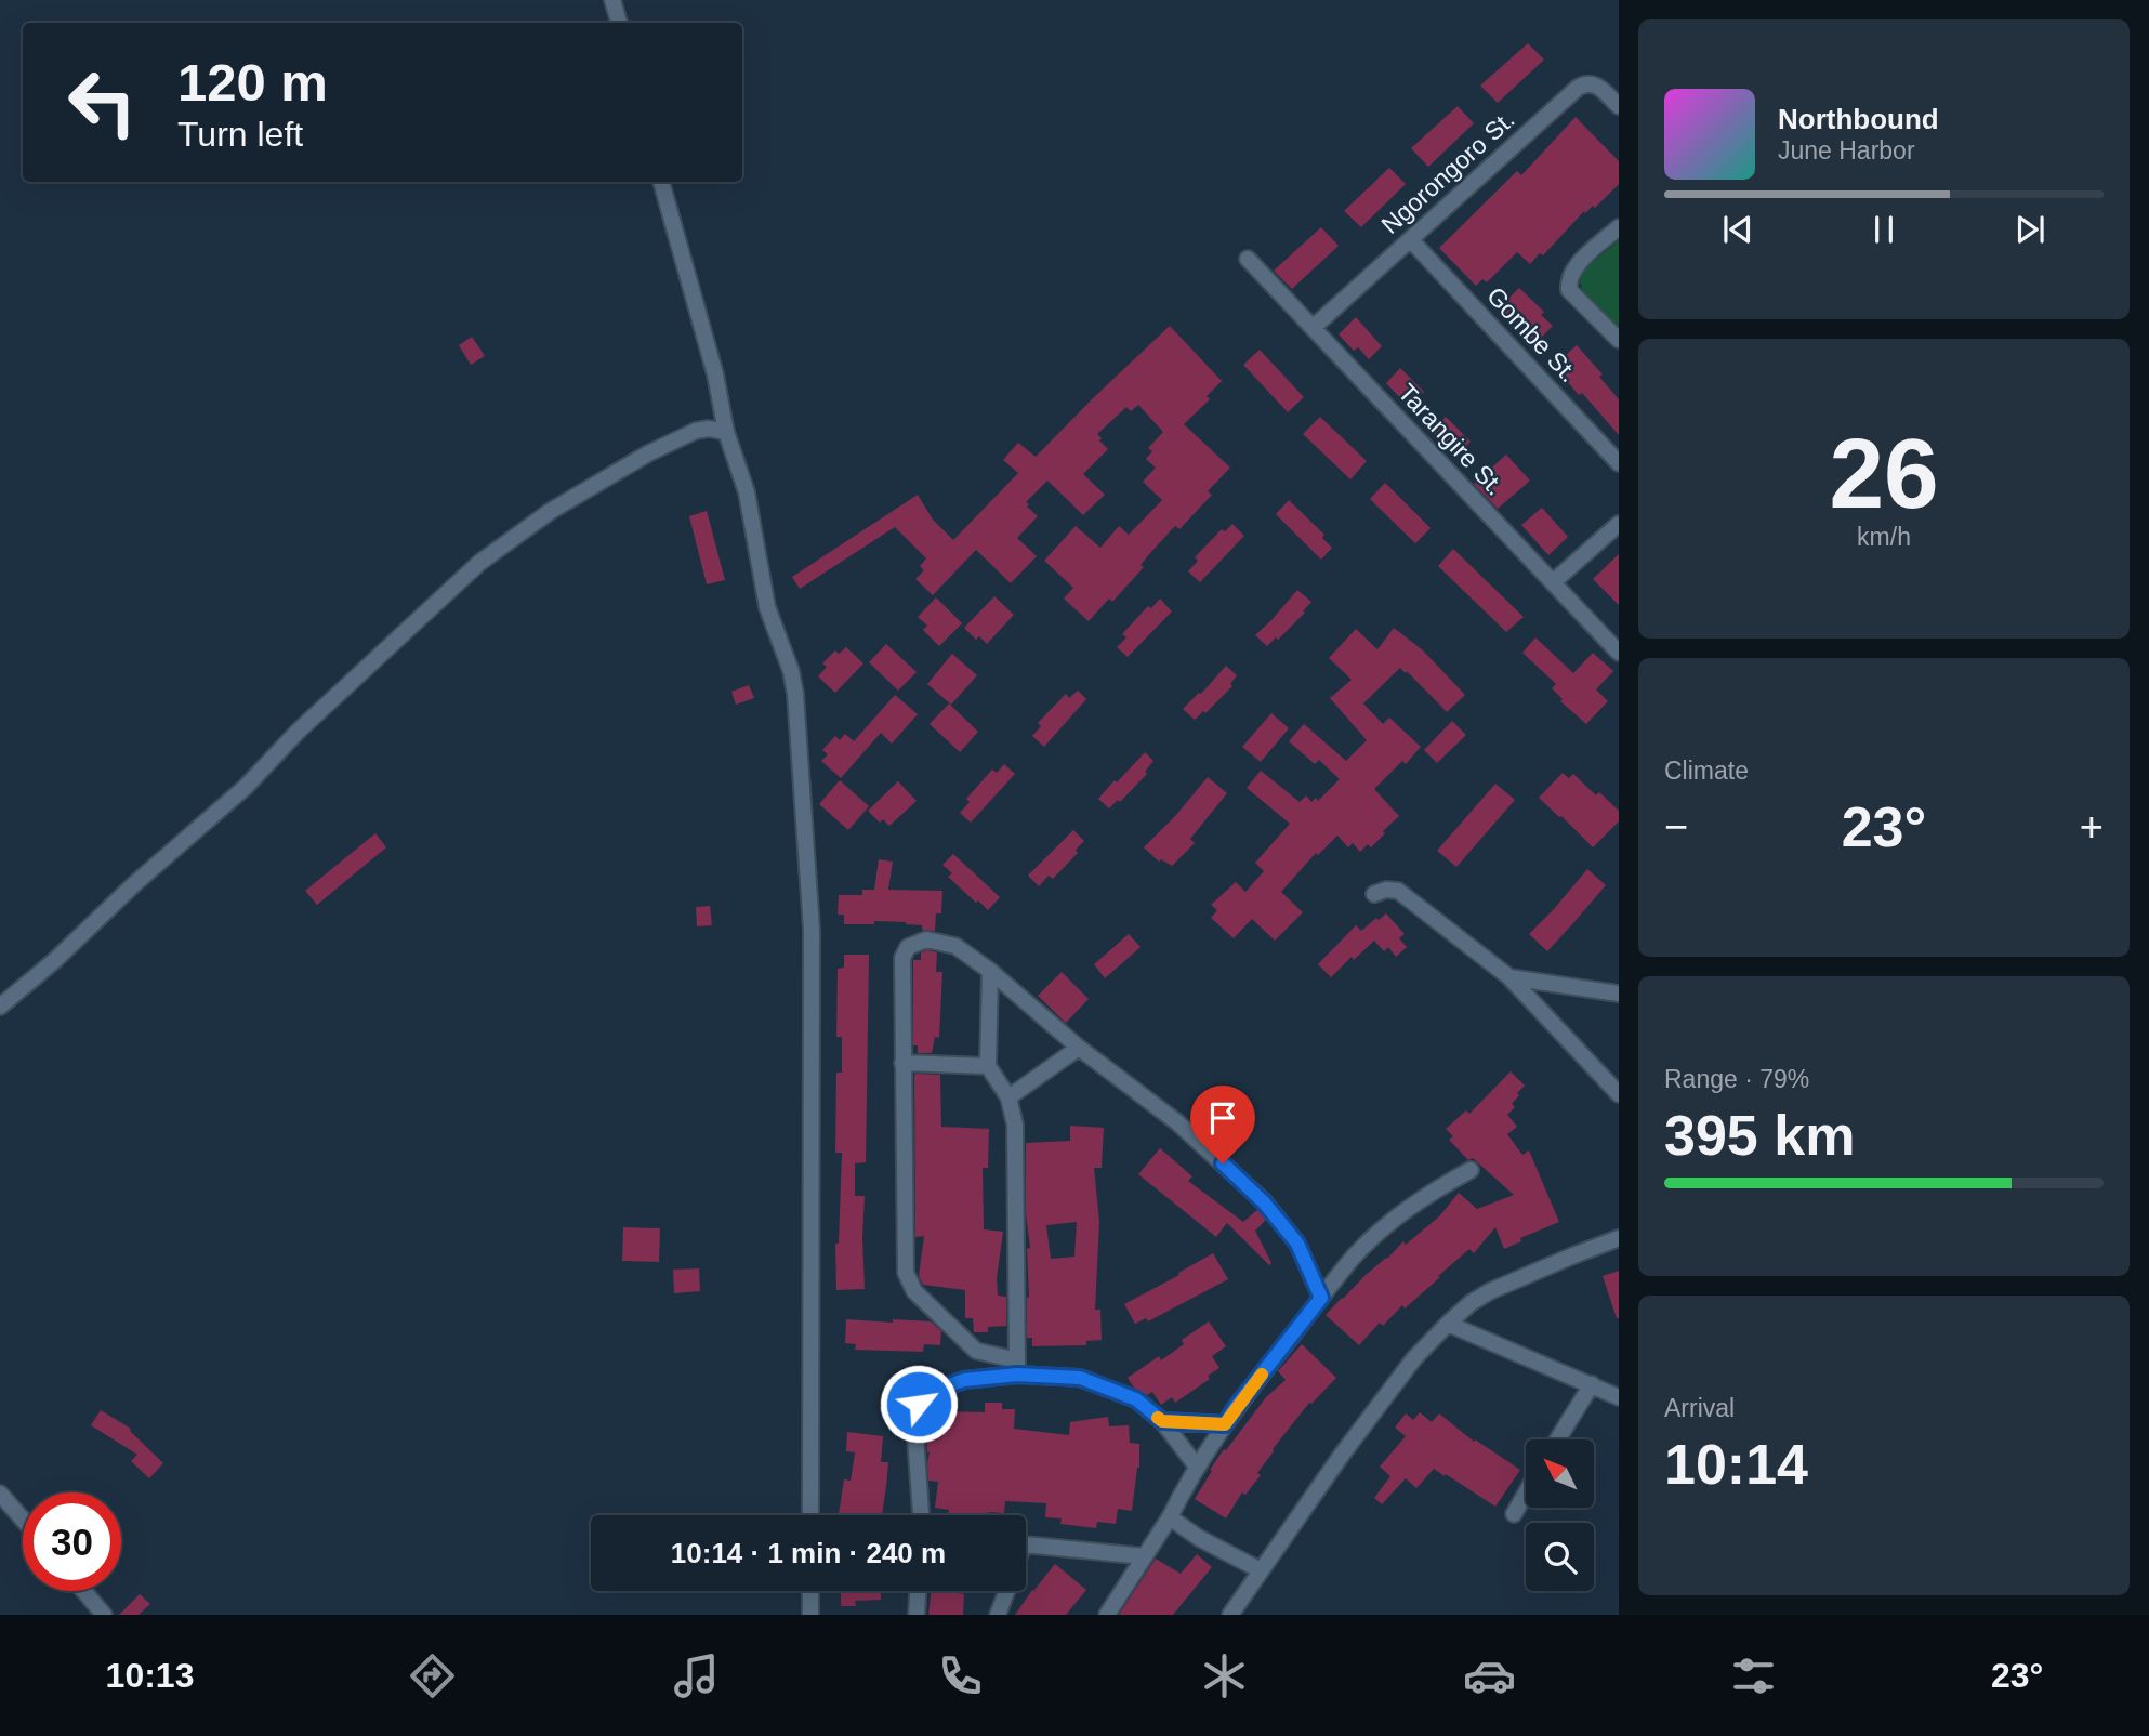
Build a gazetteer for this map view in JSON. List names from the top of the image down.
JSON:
{
  "streets": {
    "street": ["Ngorongoro St.", "Gombe St.", "Tarangire St."]
  },
  "crossings": [
    ["Ngorongoro St.", "Gombe St."],
    ["Ngorongoro St.", "Tarangire St."]
  ],
  "north": "top left",
  "page": {
    "turn": ["120 m", "Turn left"],
    "song": ["Northbound", "June Harbor"],
    "tile": [
      ["26", "km/h"],
      "Climate",
      ["Range · 79%", "395 km"],
      ["Arrival", "10:14"]
    ],
    "heat": ["−", "23°", "+"],
    "limit": "30",
    "trip": "10:14 · 1 min · 240 m",
    "tabs": ["10:13", "23°"]
  }
}
